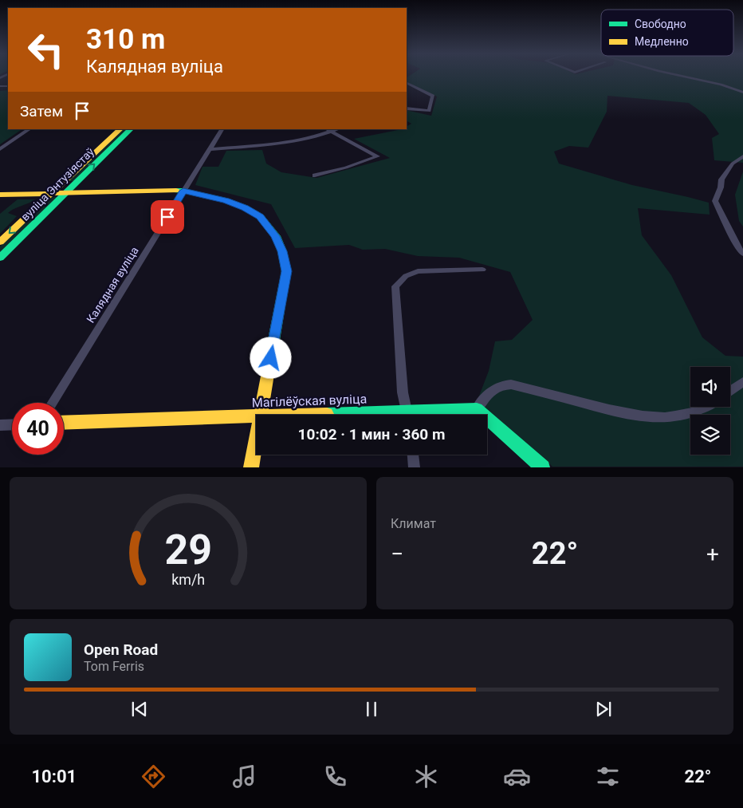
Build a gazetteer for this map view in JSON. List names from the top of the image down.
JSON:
{
  "streets": {
    "street": ["вуліца Энтузіястаў", "Калядная вуліца", "Магілёўская вуліца"]
  },
  "legend": ["Свободно", "Медленно"],
  "page": {
    "turn": ["310 m", "Калядная вуліца"],
    "then": "Затем",
    "limit": "40",
    "trip": "10:02 · 1 мин · 360 m",
    "tile": "Климат",
    "heat": ["−", "22°", "+"],
    "song": ["Open Road", "Tom Ferris"],
    "tabs": ["10:01", "22°"],
    "gauge": ["29", "km/h"]
  }
}
